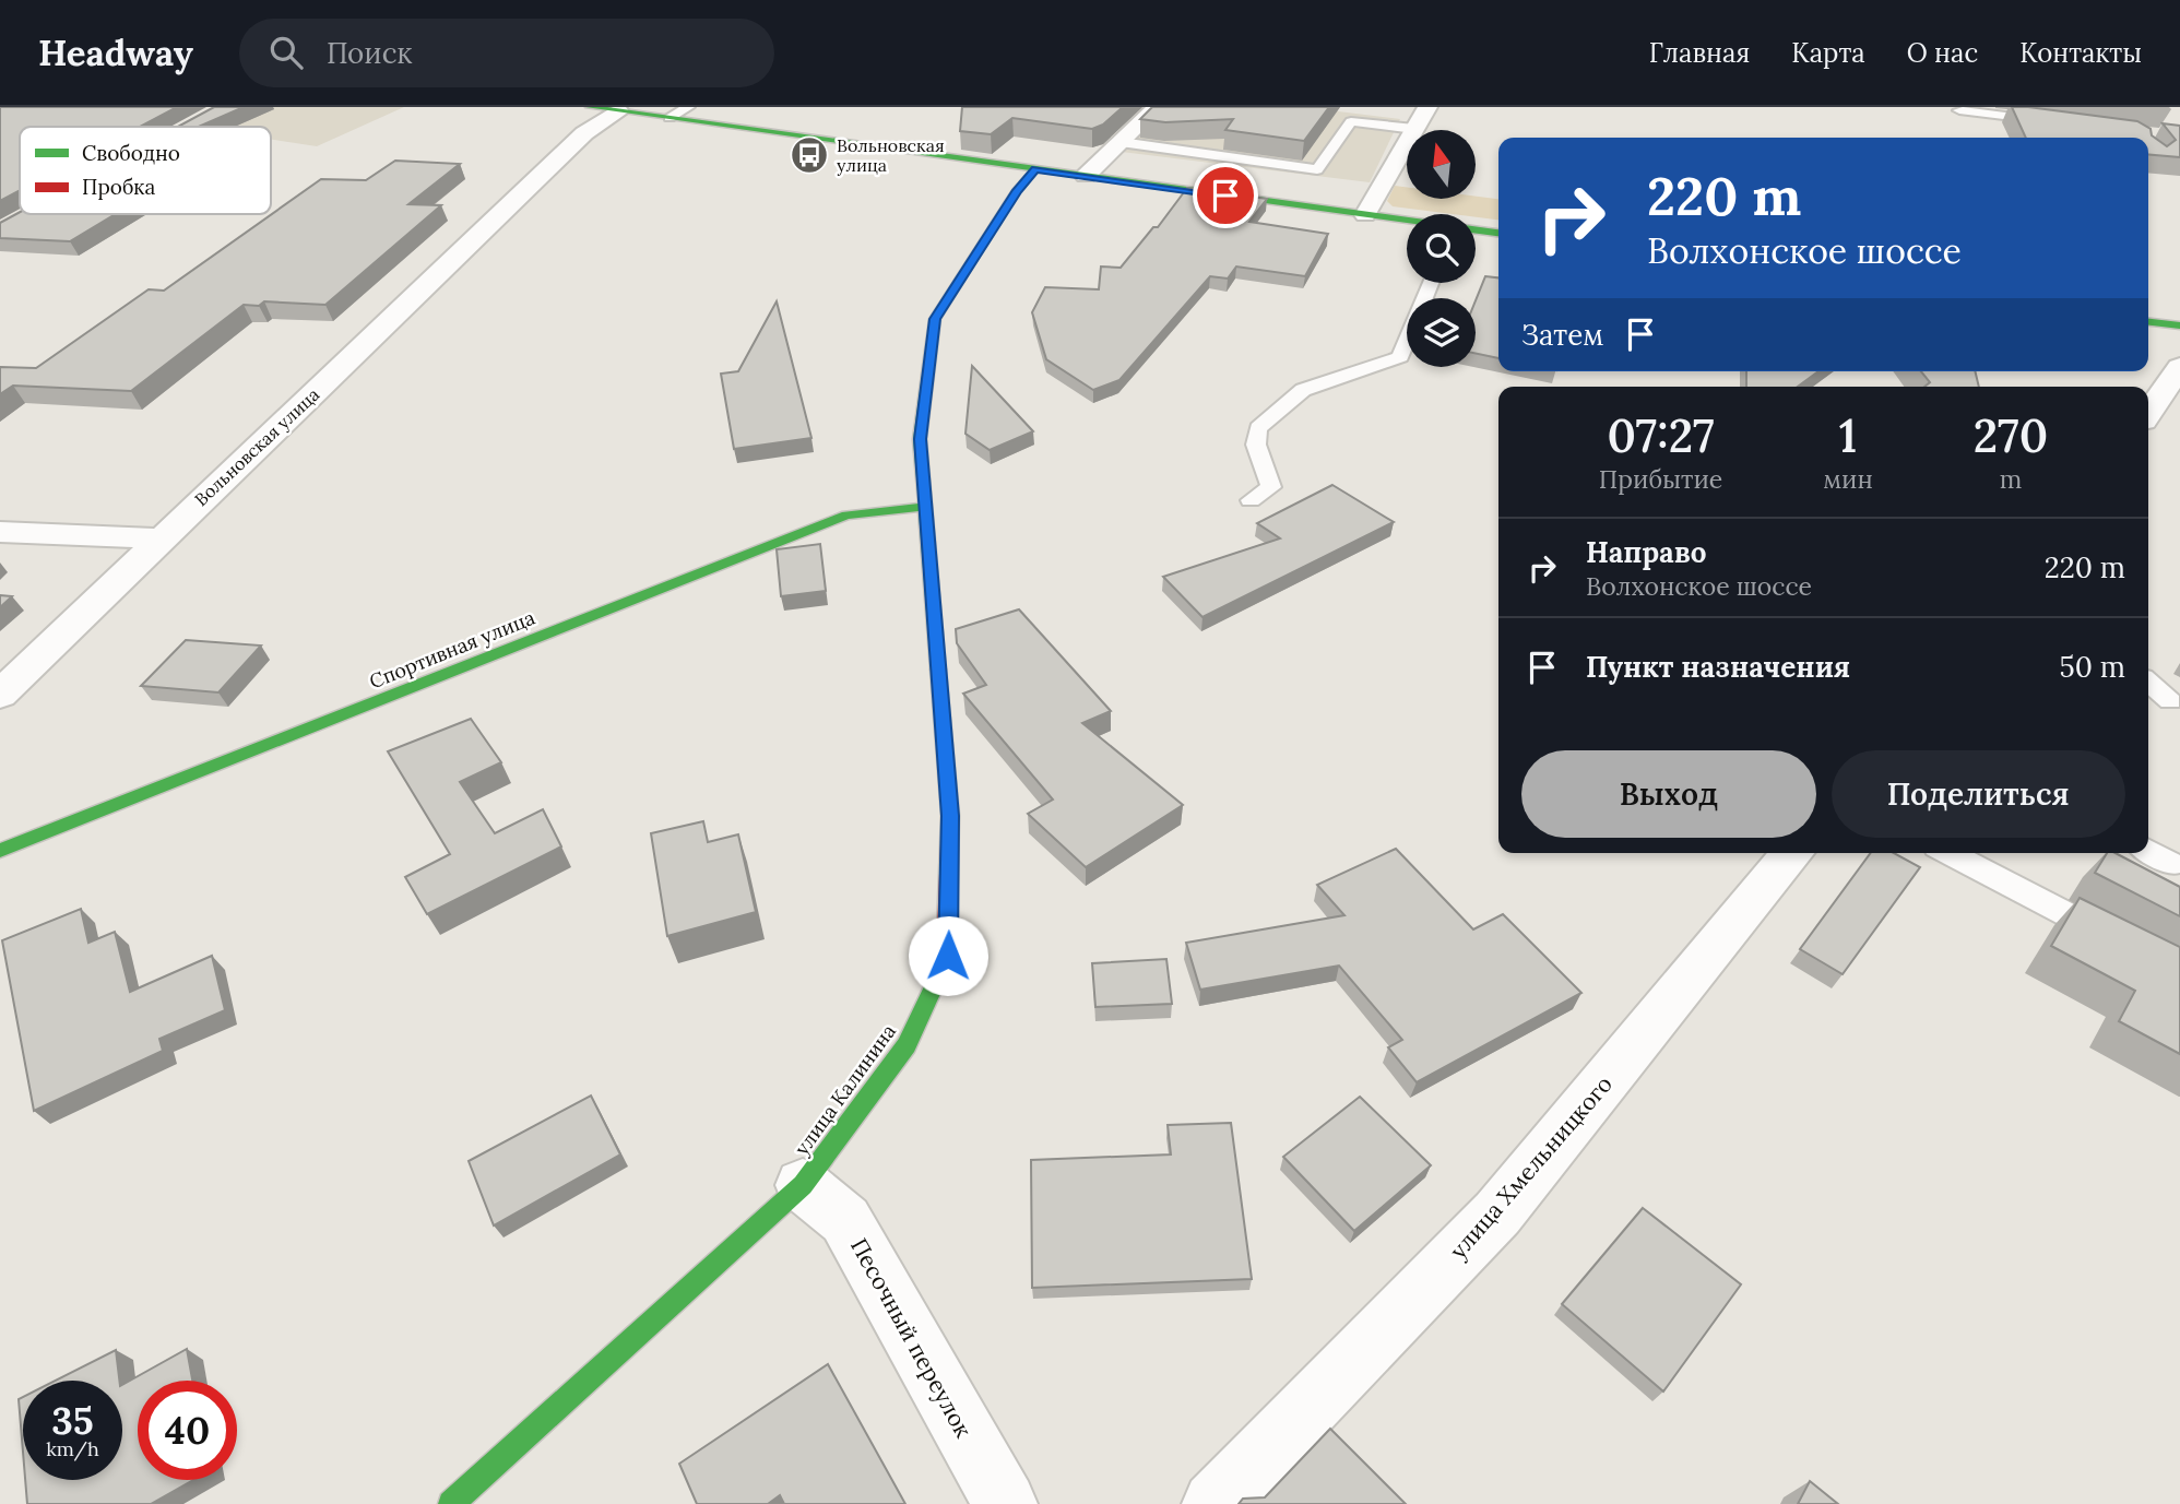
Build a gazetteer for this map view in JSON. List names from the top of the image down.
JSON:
{
  "streets": {
    "street": [
      "Вольновская улица",
      "Спортивная улица",
      "улица Калинина",
      "улица Хмельницкого",
      "Песочный переулок"
    ]
  },
  "crossings": [
    ["Спортивная улица", "улица Калинина"],
    ["улица Калинина", "Песочный переулок"]
  ],
  "places": {
    "bus stop": ["Вольновская улица"]
  },
  "legend": ["Свободно", "Пробка"],
  "north": "top",
  "page": {
    "header": "Headway",
    "search": "Поиск",
    "nav": [
      "Главная",
      "Карта",
      "О нас",
      "Контакты"
    ],
    "turn": ["220 m", "Волхонское шоссе"],
    "then": "Затем",
    "eta": [
      "07:27",
      "Прибытие",
      "1",
      "мин",
      "270",
      "m"
    ],
    "list": [
      {
        "name": "Направо",
        "note": "Волхонское шоссе",
        "value": "220 m"
      },
      {
        "name": "Пункт назначения",
        "value": "50 m"
      }
    ],
    "buttons": ["Выход", "Поделиться"],
    "speed": "35 km/h",
    "limit": "40"
  }
}
